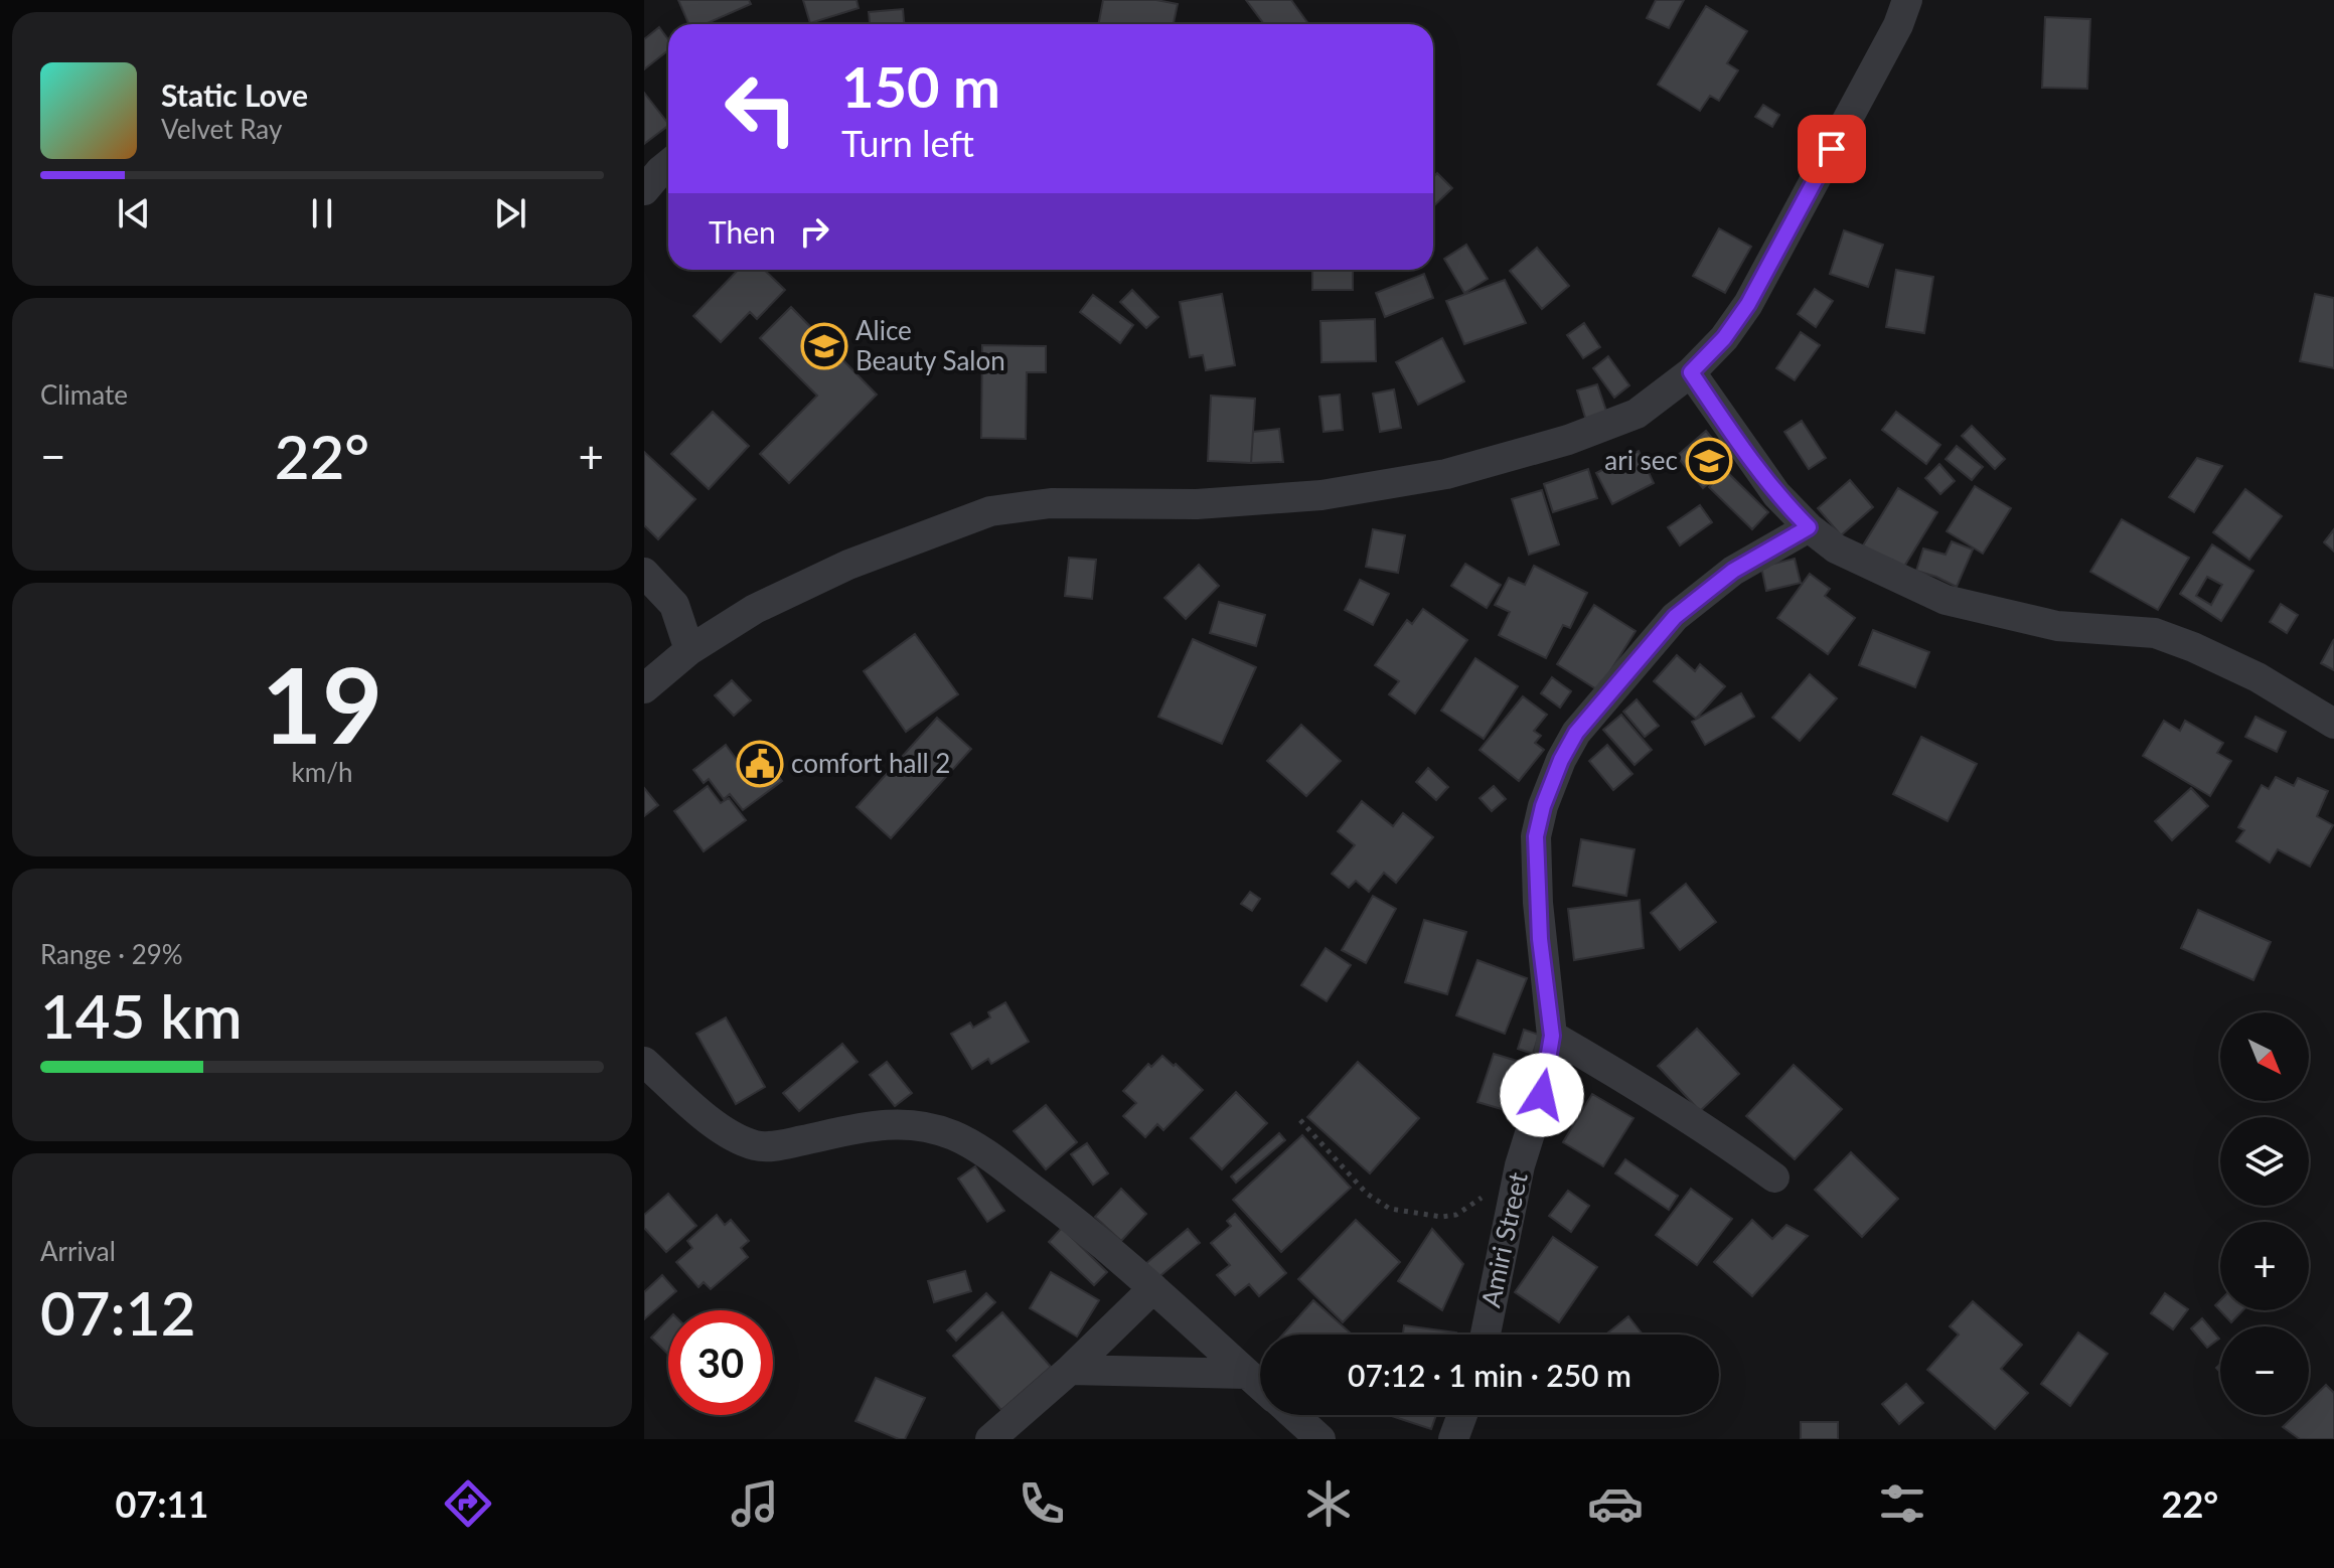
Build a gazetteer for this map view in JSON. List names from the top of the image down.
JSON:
{
  "streets": {
    "street": ["Amiri Street"]
  },
  "places": {
    "school or university": ["Alice Beauty Salon", "ari sec"],
    "public building": ["comfort hall 2"]
  },
  "north": "bottom right",
  "page": {
    "turn": ["150 m", "Turn left"],
    "song": ["Static Love", "Velvet Ray"],
    "then": "Then",
    "tile": [
      "Climate",
      ["19", "km/h"],
      ["Range · 29%", "145 km"],
      ["Arrival", "07:12"]
    ],
    "heat": ["−", "22°", "+"],
    "map_buttons": ["+", "−"],
    "limit": "30",
    "trip": "07:12 · 1 min · 250 m",
    "tabs": ["07:11", "22°"]
  }
}
